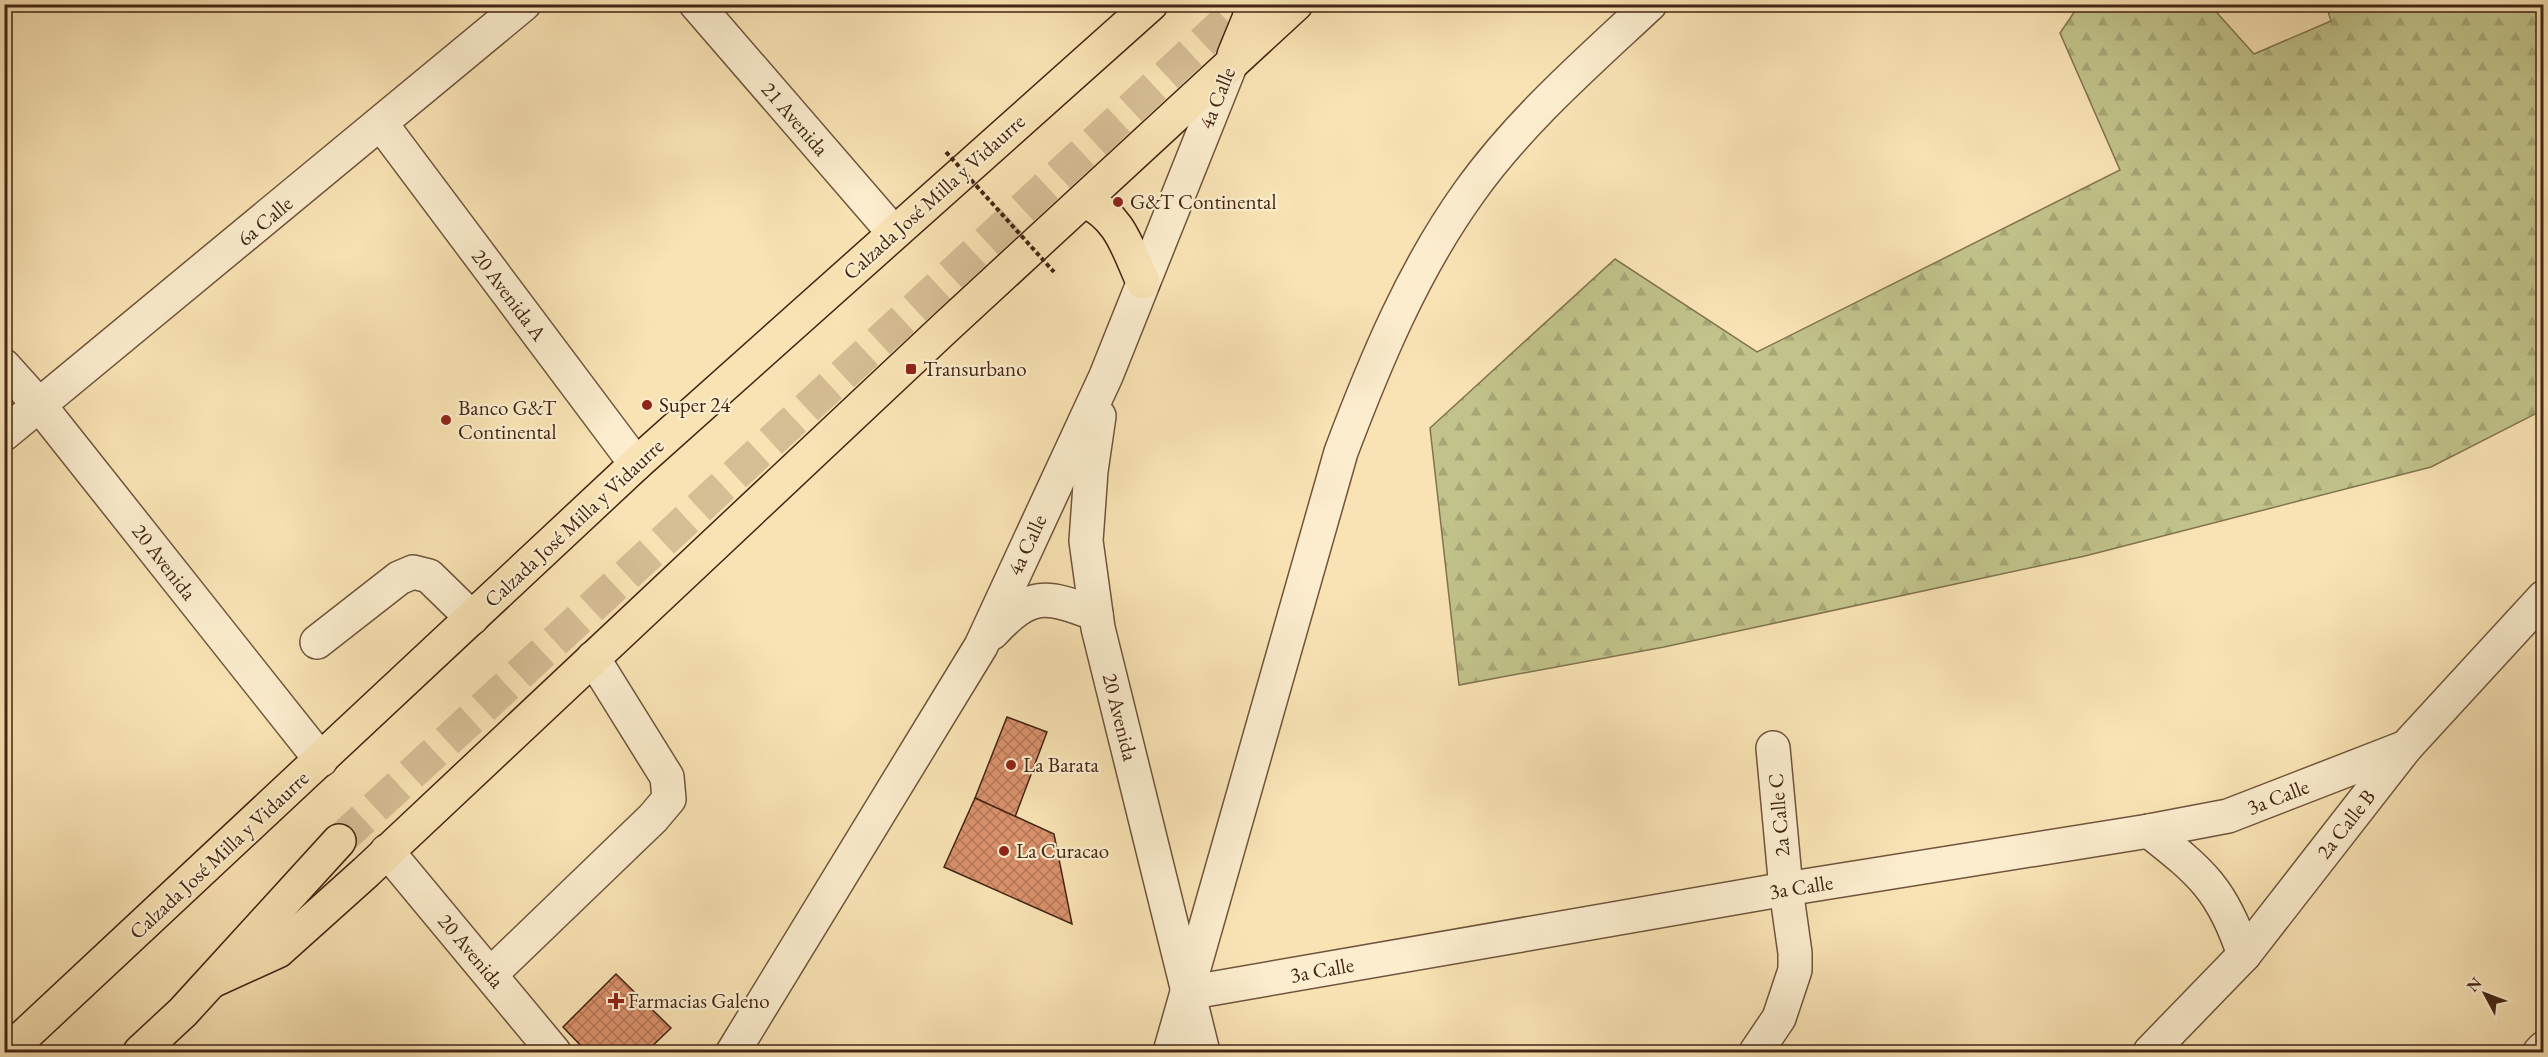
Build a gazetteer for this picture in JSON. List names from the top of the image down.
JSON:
{
  "streets": {
    "main road": ["4a Calle", "Calzada José Milla y Vidaurre"],
    "street": [
      "21 Avenida",
      "6a Calle",
      "20 Avenida A",
      "20 Avenida",
      "3a Calle",
      "2a Calle C",
      "2a Calle B"
    ]
  },
  "crossings": [
    ["4a Calle", "20 Avenida"],
    ["21 Avenida", "Calzada José Milla y Vidaurre"],
    ["Calzada José Milla y Vidaurre", "20 Avenida A"],
    ["Calzada José Milla y Vidaurre", "20 Avenida"],
    ["6a Calle", "20 Avenida A"],
    ["6a Calle", "20 Avenida"],
    ["20 Avenida", "3a Calle"],
    ["3a Calle", "2a Calle C"],
    ["3a Calle", "2a Calle B"]
  ],
  "places": {
    "other": [
      "G&T Continental",
      "Super 24",
      "Banco G&T Continental",
      "La Barata",
      "La Curacao"
    ],
    "transit": ["Transurbano"],
    "health": ["Farmacias Galeno"]
  },
  "north": "top left"
}
